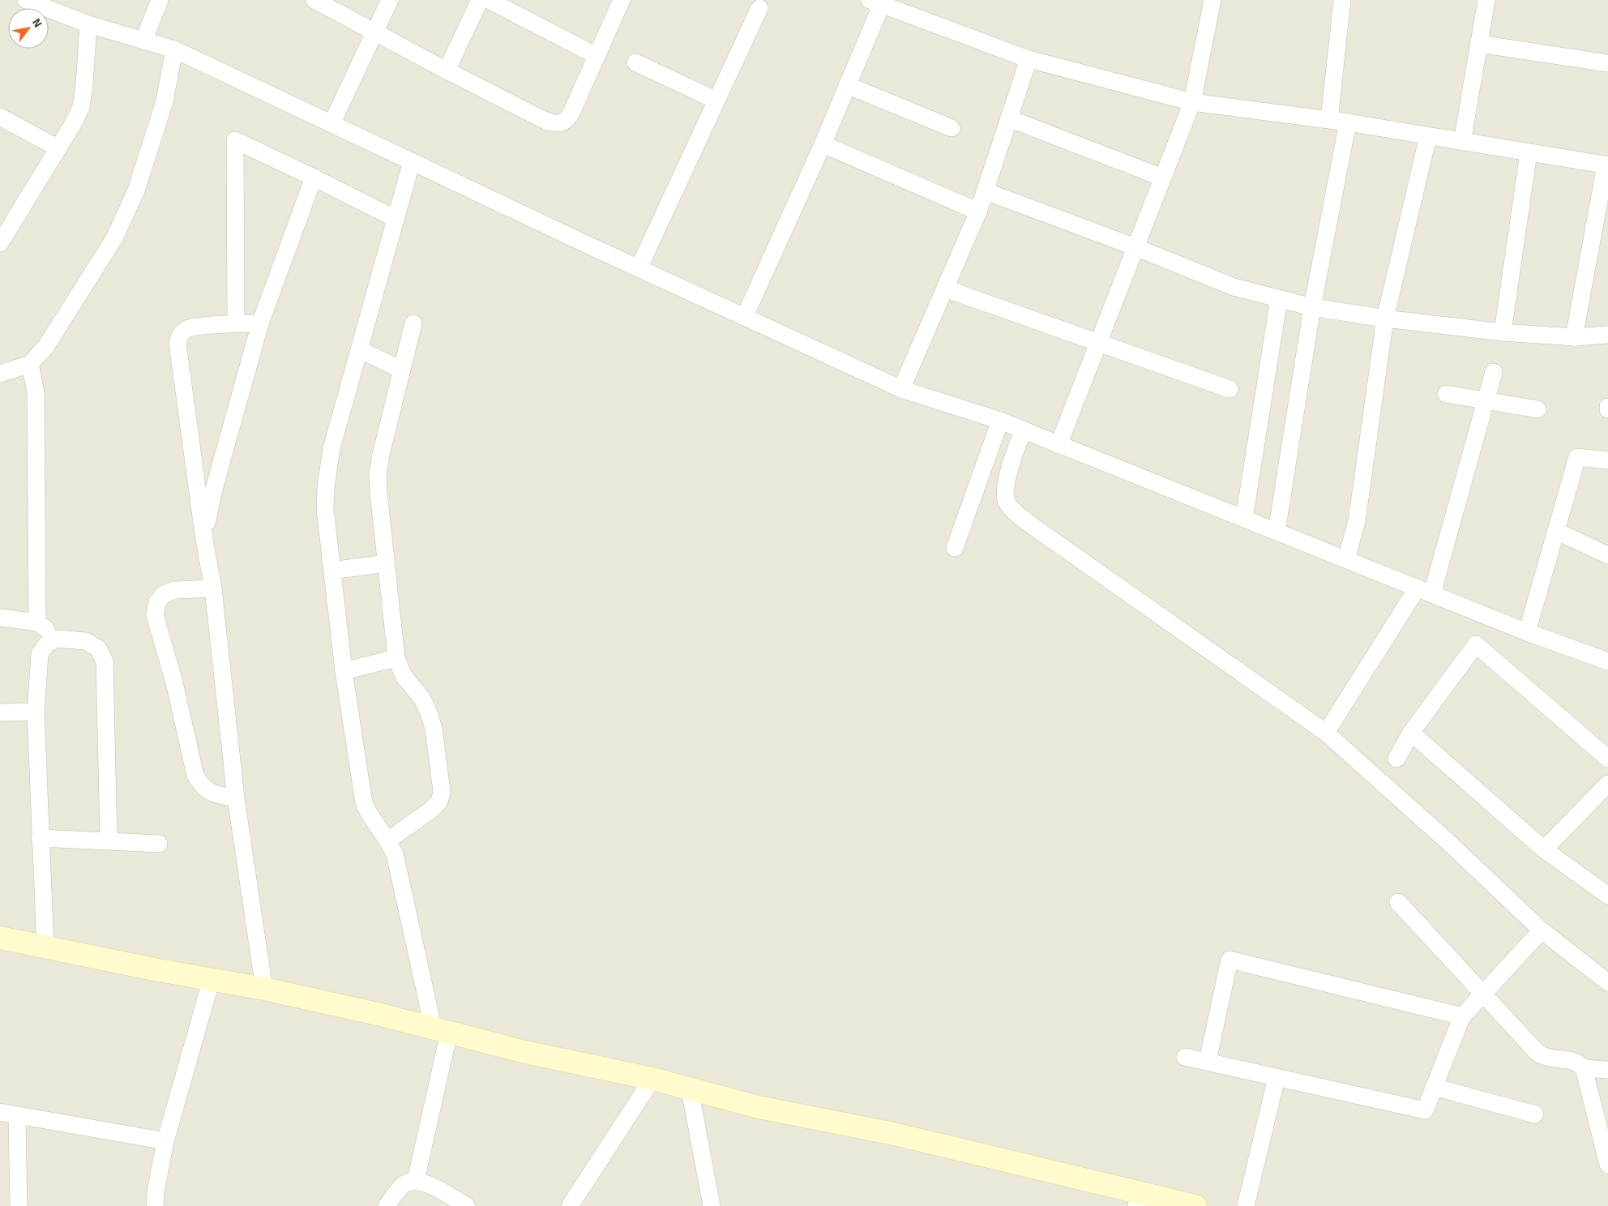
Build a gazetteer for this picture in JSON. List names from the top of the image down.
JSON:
{
  "north": "top right"
}
